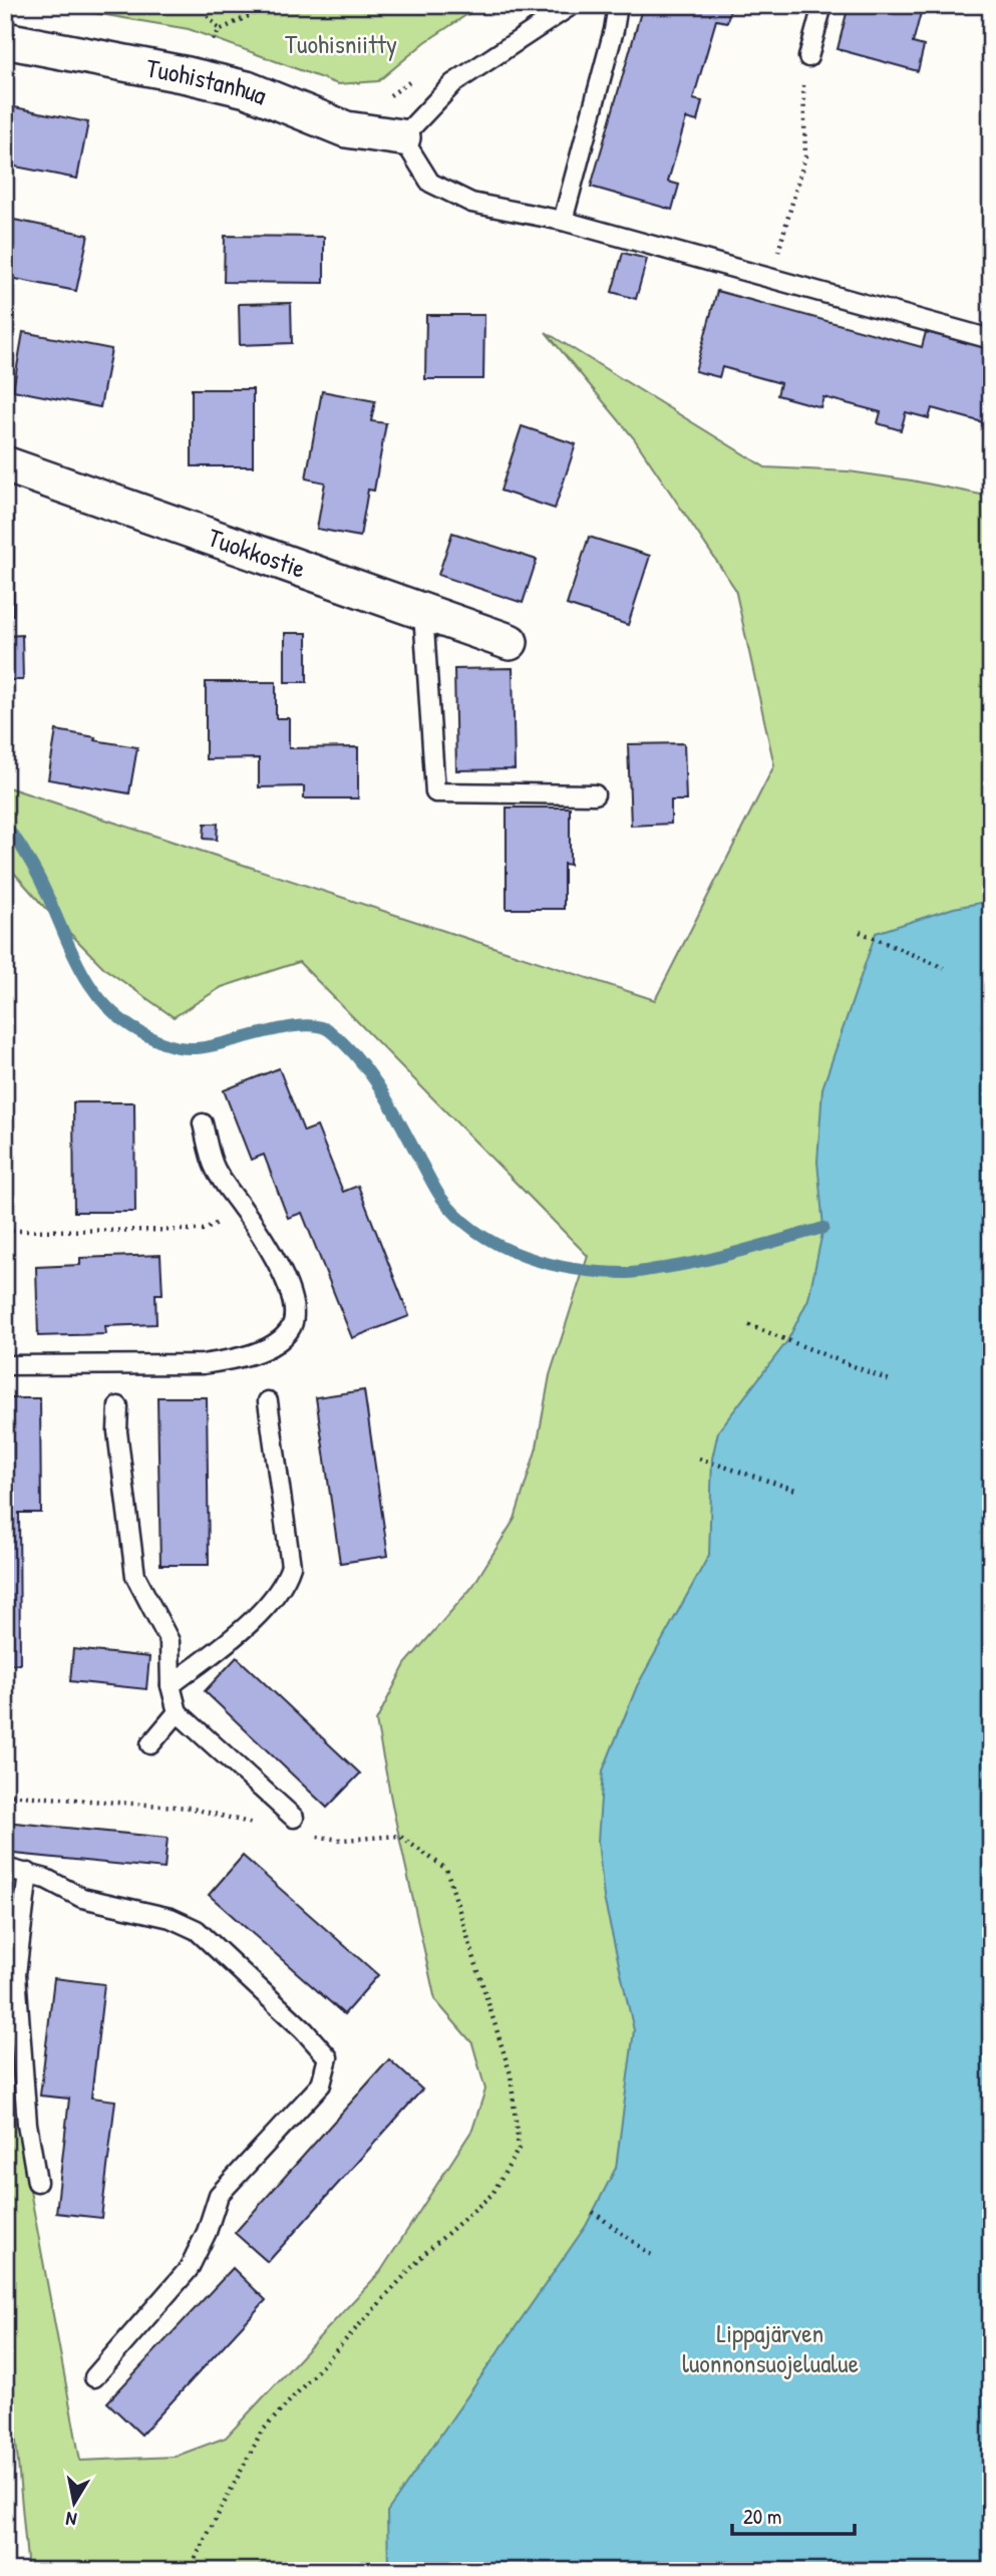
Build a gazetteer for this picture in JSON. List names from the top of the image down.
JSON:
{
  "streets": {
    "street": ["Tuohistanhua", "Tuokkostie"]
  },
  "parks": ["Tuohisniitty", "Lippajärven luonnonsuojelualue"],
  "scale_bar": "20 m",
  "north": "bottom"
}
